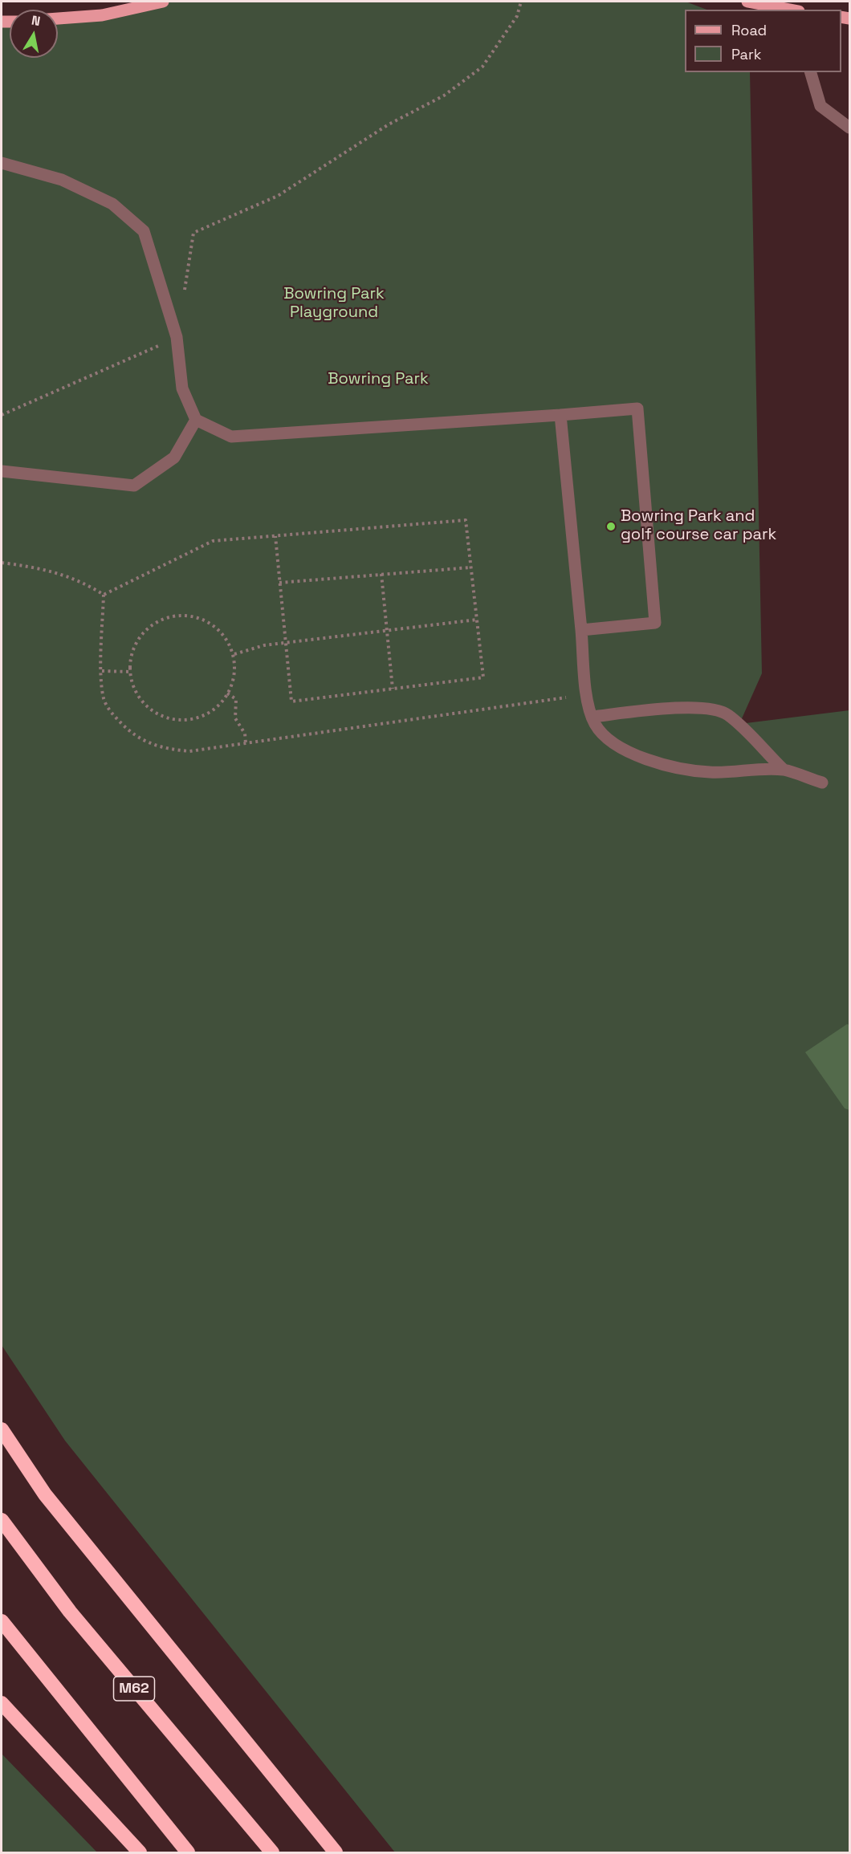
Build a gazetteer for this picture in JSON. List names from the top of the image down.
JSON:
{
  "streets": {
    "highway": ["M62"]
  },
  "parks": ["Bowring Park Playground", "Bowring Park"],
  "places": ["Bowring Park and golf course car park"],
  "legend": ["Road", "Park"],
  "north": "top"
}
